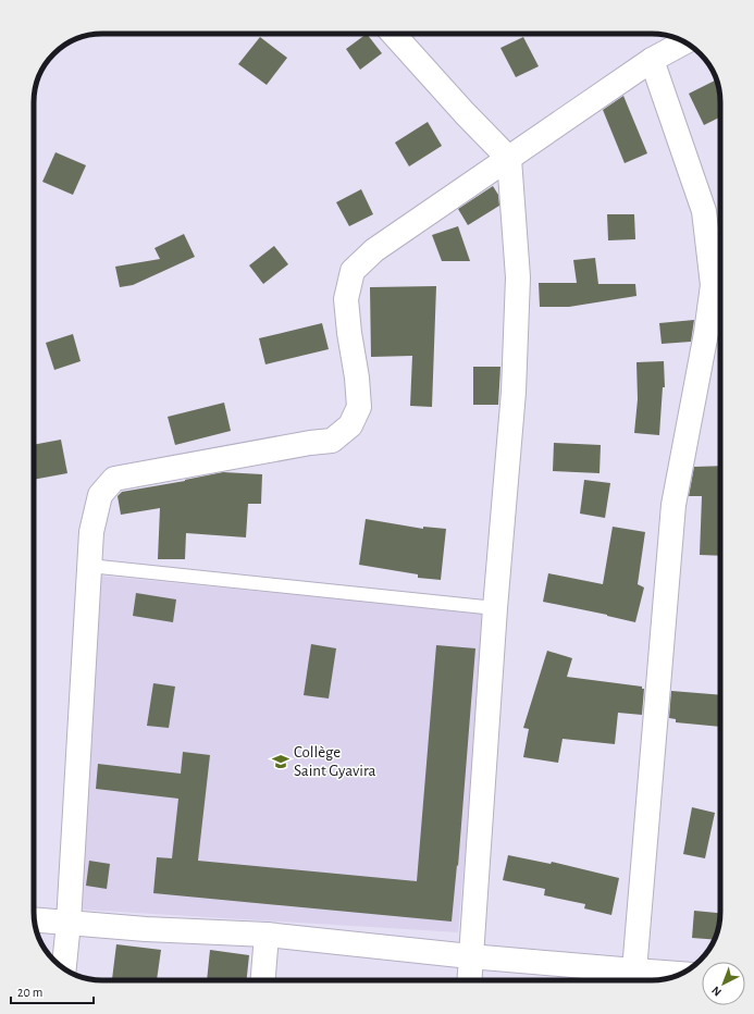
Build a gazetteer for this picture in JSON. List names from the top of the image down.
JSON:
{
  "places": {
    "school or university": ["Collège Saint Gyavira"]
  },
  "scale_bar": "20 m",
  "north": "bottom left"
}
